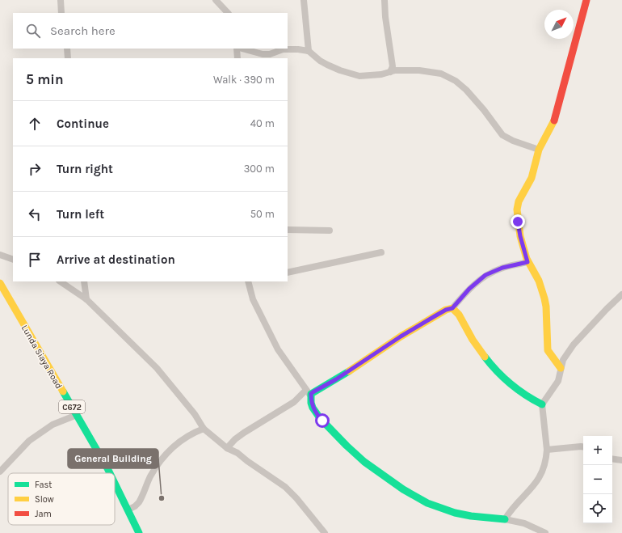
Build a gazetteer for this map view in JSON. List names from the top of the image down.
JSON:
{
  "streets": {
    "street": ["Lunda Siaya Road", "C672"]
  },
  "places": ["General Building"],
  "legend": ["Fast", "Slow", "Jam"],
  "north": "top right",
  "page": {
    "search": "Search here",
    "heading": ["5 min", "Walk · 390 m"],
    "list": [
      ["Continue", "40 m"],
      ["Turn right", "300 m"],
      ["Turn left", "50 m"],
      "Arrive at destination"
    ],
    "map_buttons": ["+", "−"]
  }
}
